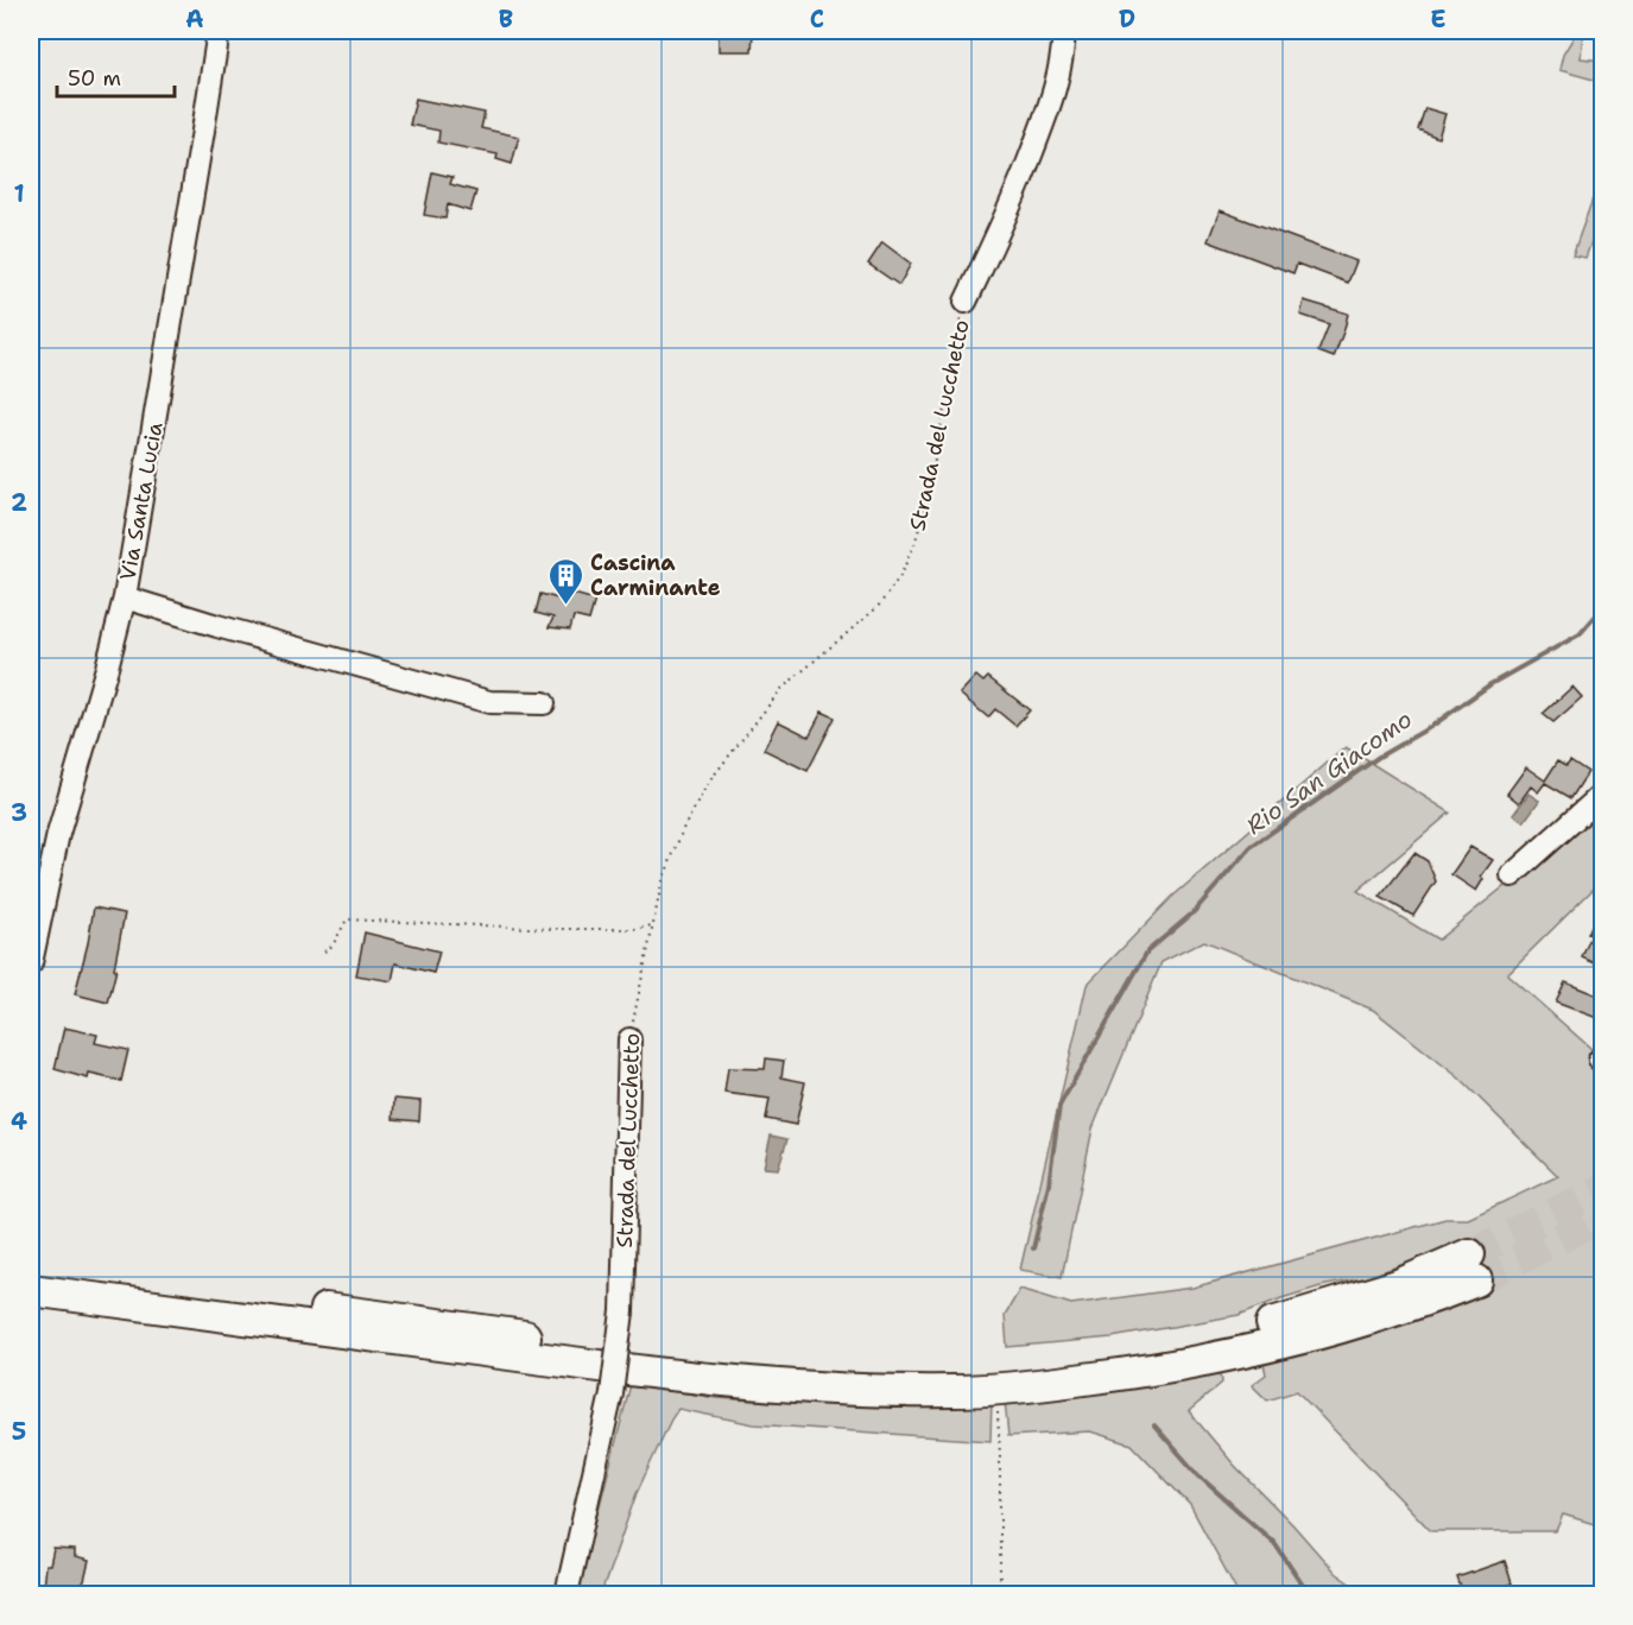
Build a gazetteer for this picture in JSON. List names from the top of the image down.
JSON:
{
  "streets": {
    "street": ["Strada del Lucchetto", "Via Santa Lucia"]
  },
  "water": ["Rio San Giacomo"],
  "places": {
    "building": ["Cascina Carminante"]
  },
  "scale_bar": "50 m",
  "grid": {
    "columns": [
      "A",
      "B",
      "C",
      "D",
      "E"
    ],
    "rows": [
      "1",
      "2",
      "3",
      "4",
      "5"
    ]
  }
}
